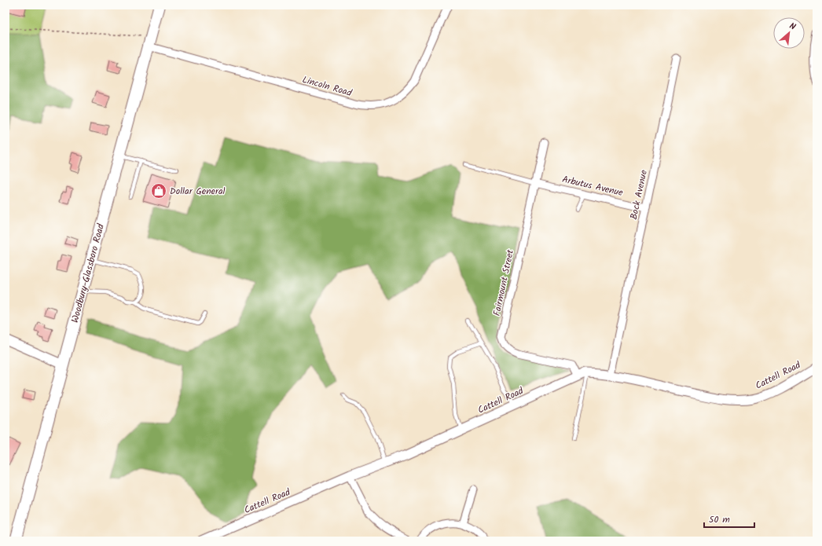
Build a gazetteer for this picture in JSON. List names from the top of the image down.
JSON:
{
  "streets": {
    "main road": ["Woodbury-Glassboro Road"],
    "street": [
      "Lincoln Road",
      "Arbutus Avenue",
      "Bock Avenue",
      "Fairmount Street",
      "Cattell Road"
    ]
  },
  "crossings": [
    ["Lincoln Road", "Woodbury-Glassboro Road"],
    ["Arbutus Avenue", "Bock Avenue"],
    ["Arbutus Avenue", "Fairmount Street"],
    ["Bock Avenue", "Cattell Road"],
    ["Fairmount Street", "Cattell Road"]
  ],
  "places": {
    "shop": ["Dollar General"]
  },
  "scale_bar": "50 m",
  "north": "top right"
}
